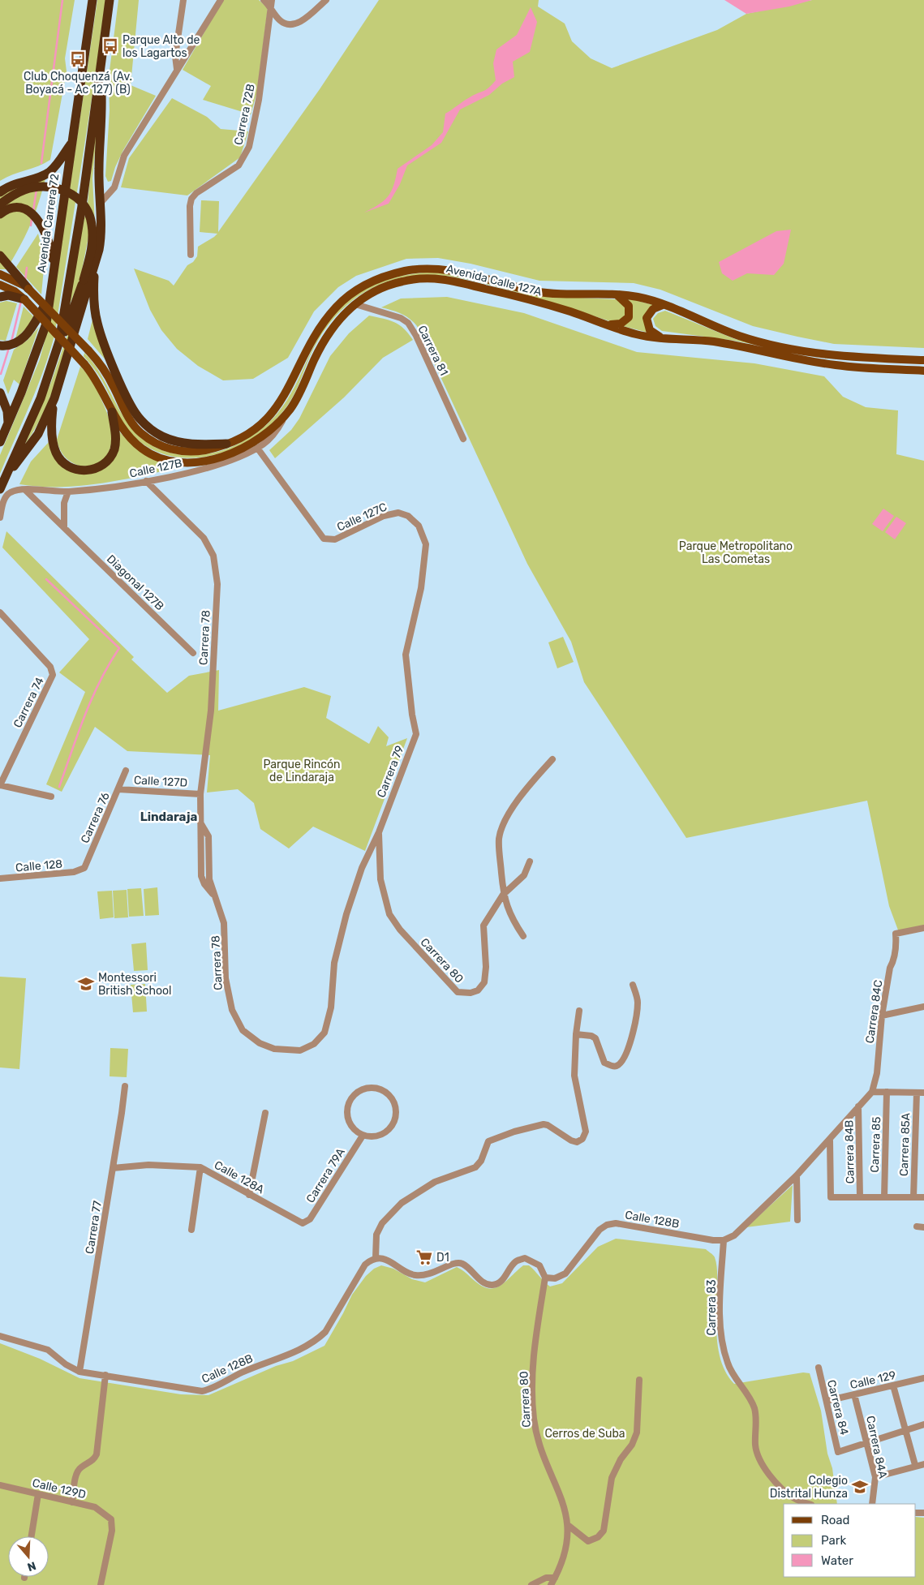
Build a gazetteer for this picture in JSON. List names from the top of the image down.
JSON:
{
  "streets": {
    "highway": ["Avenida Carrera 72"],
    "main road": ["Avenida Calle 127A"],
    "street": [
      "Carrera 72B",
      "Carrera 81",
      "Calle 127B",
      "Calle 127C",
      "Diagonal 127B",
      "Carrera 78",
      "Carrera 74",
      "Carrera 79",
      "Calle 127D",
      "Carrera 76",
      "Calle 128",
      "Carrera 80",
      "Carrera 84C",
      "Carrera 85",
      "Carrera 85A",
      "Carrera 84B",
      "Carrera 79A",
      "Calle 128A",
      "Calle 128B",
      "Carrera 77",
      "Carrera 83",
      "Calle 129",
      "Carrera 84",
      "Carrera 84A",
      "Calle 129D"
    ]
  },
  "crossings": [
    ["Avenida Calle 127A", "Carrera 81"],
    ["Avenida Calle 127A", "Calle 127B"],
    ["Calle 127B", "Calle 127C"],
    ["Calle 127B", "Diagonal 127B"],
    ["Calle 127B", "Carrera 78"],
    ["Calle 127C", "Carrera 79"],
    ["Carrera 78", "Carrera 79"],
    ["Carrera 78", "Calle 127D"],
    ["Carrera 79", "Carrera 80"],
    ["Calle 127D", "Carrera 76"],
    ["Carrera 76", "Calle 128"],
    ["Carrera 80", "Calle 128B"],
    ["Carrera 79A", "Calle 128A"],
    ["Calle 128A", "Carrera 77"],
    ["Calle 128B", "Carrera 77"],
    ["Calle 128B", "Carrera 83"],
    ["Calle 129", "Carrera 84"],
    ["Calle 129", "Carrera 84A"],
    ["Carrera 84", "Carrera 84A"]
  ],
  "districts": ["Lindaraja"],
  "parks": ["Parque Metropolitano Las Cometas", "Parque Rincón de Lindaraja", "Cerros de Suba"],
  "places": {
    "bus stop": ["Parque Alto de los Lagartos", "Club Choquenzá (Av. Boyacá - Ac 127) (B)"],
    "school or university": ["Montessori British School", "Colegio Distrital Hunza"],
    "supermarket": ["D1"]
  },
  "legend": ["Road", "Park", "Water"],
  "north": "bottom"
}
